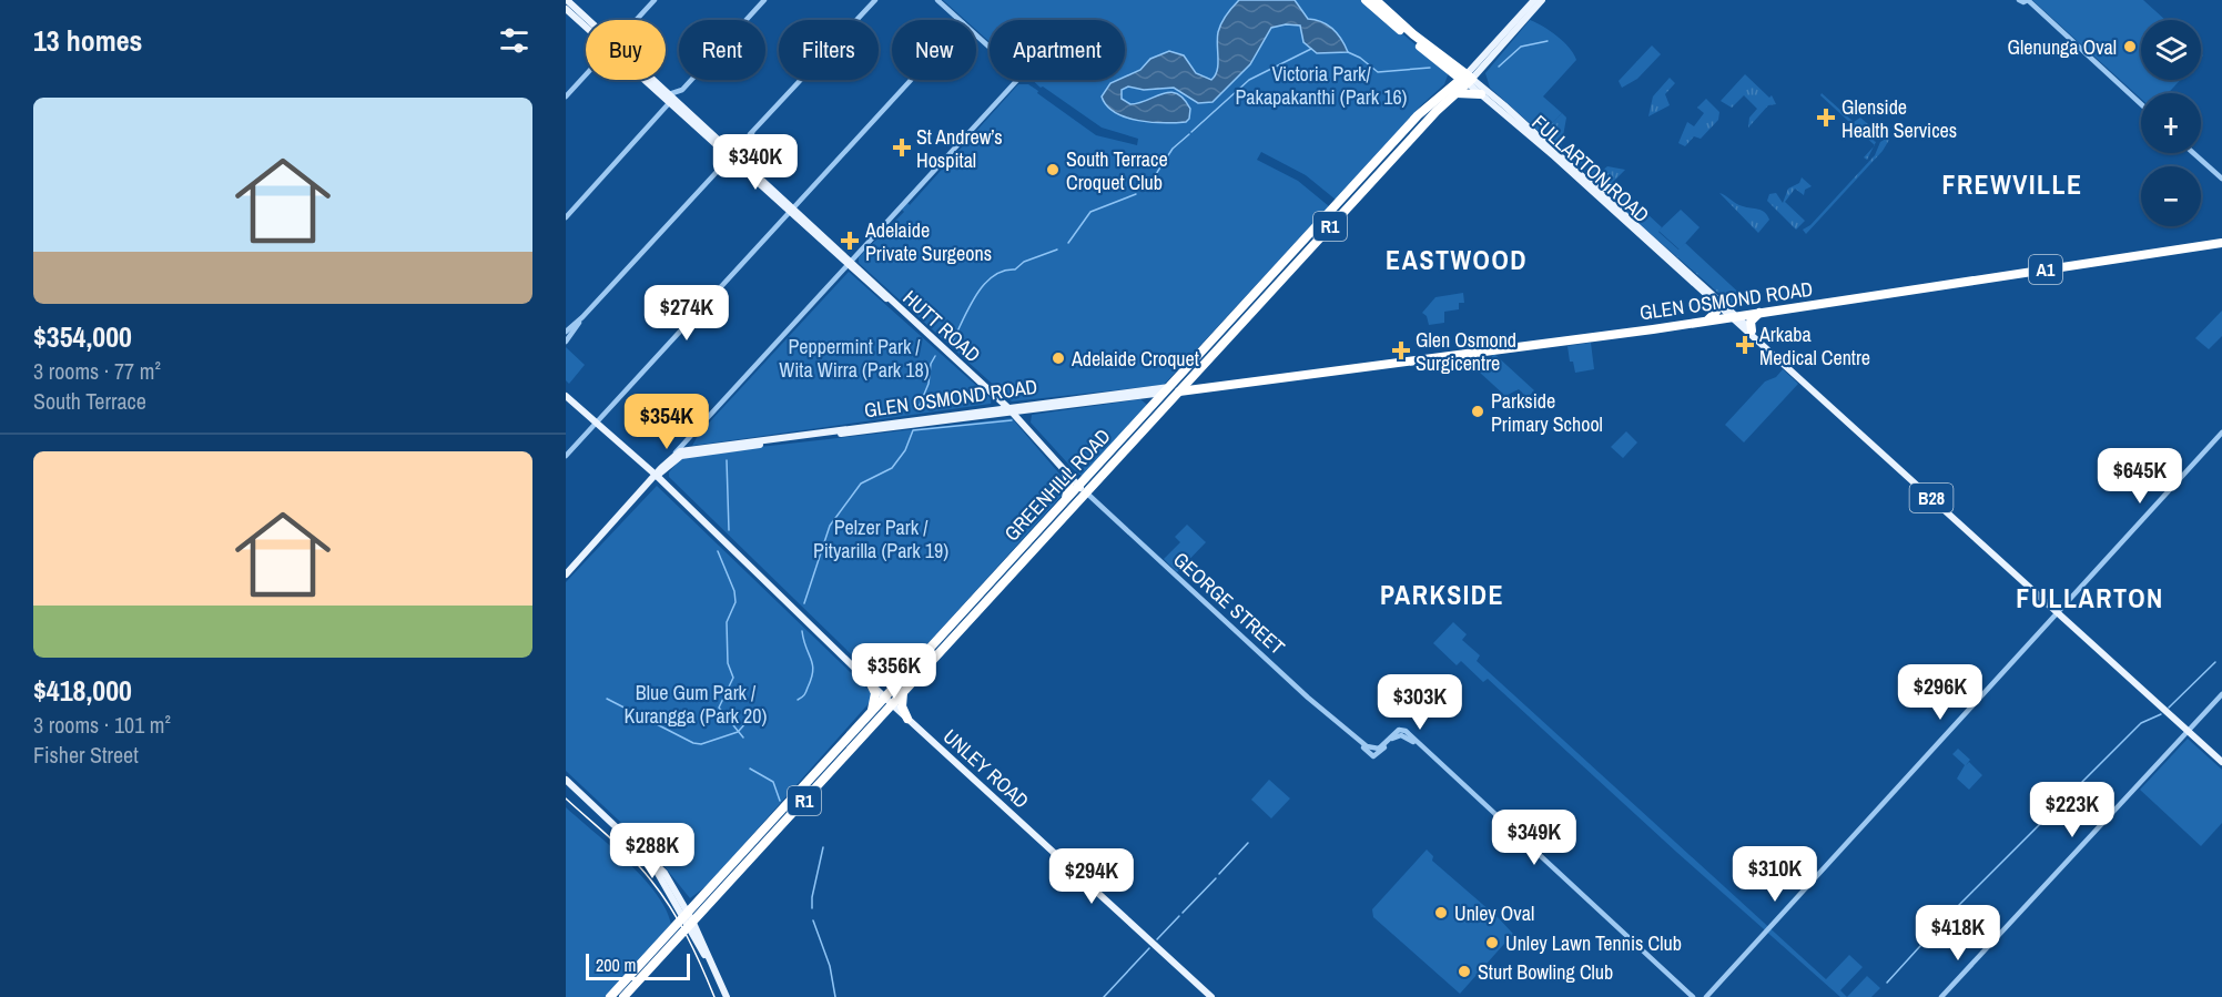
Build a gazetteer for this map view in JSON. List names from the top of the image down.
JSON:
{
  "streets": {
    "highway": [
      "FULLARTON ROAD",
      "R1",
      "A1",
      "GLEN OSMOND ROAD",
      "GREENHILL ROAD"
    ],
    "main road": ["HUTT ROAD", "B28", "UNLEY ROAD"],
    "street": ["GEORGE STREET"]
  },
  "crossings": [
    ["FULLARTON ROAD", "GLEN OSMOND ROAD"],
    ["FULLARTON ROAD", "GREENHILL ROAD"],
    ["GLEN OSMOND ROAD", "HUTT ROAD"],
    ["GLEN OSMOND ROAD", "GREENHILL ROAD"],
    ["HUTT ROAD", "GREENHILL ROAD"],
    ["HUTT ROAD", "GEORGE STREET"],
    ["GREENHILL ROAD", "GEORGE STREET"],
    ["GREENHILL ROAD", "UNLEY ROAD"]
  ],
  "districts": [
    "FREWVILLE",
    "EASTWOOD",
    "PARKSIDE",
    "FULLARTON"
  ],
  "parks": [
    "Victoria Park/ Pakapakanthi (Park 16)",
    "Peppermint Park / Wita Wirra (Park 18)",
    "Pelzer Park / Pityarilla (Park 19)",
    "Blue Gum Park / Kurangga (Park 20)"
  ],
  "places": {
    "other": [
      "Glenunga Oval",
      "South Terrace Croquet Club",
      "Adelaide Croquet",
      "Parkside Primary School",
      "Unley Oval",
      "Unley Lawn Tennis Club",
      "Sturt Bowling Club"
    ],
    "health": [
      "Glenside Health Services",
      "St Andrew’s Hospital",
      "Adelaide Private Surgeons",
      "Arkaba Medical Centre",
      "Glen Osmond Surgicentre"
    ]
  },
  "scale_bar": "200 m",
  "page": {
    "heading": "13 homes",
    "map_buttons": ["+", "−"],
    "chip": [
      "Buy",
      "Rent",
      "Filters",
      "New",
      "Apartment"
    ],
    "list": [
      {
        "name": "$354,000",
        "note": "3 rooms · 77 m² · South Terrace"
      },
      {
        "name": "$418,000",
        "note": "3 rooms · 101 m² · Fisher Street"
      }
    ],
    "price": [
      "$340K",
      "$274K",
      "$354K",
      "$645K",
      "$356K",
      "$296K",
      "$303K",
      "$223K",
      "$349K",
      "$288K",
      "$310K",
      "$294K",
      "$418K"
    ],
    "scale": "200 m"
  }
}
